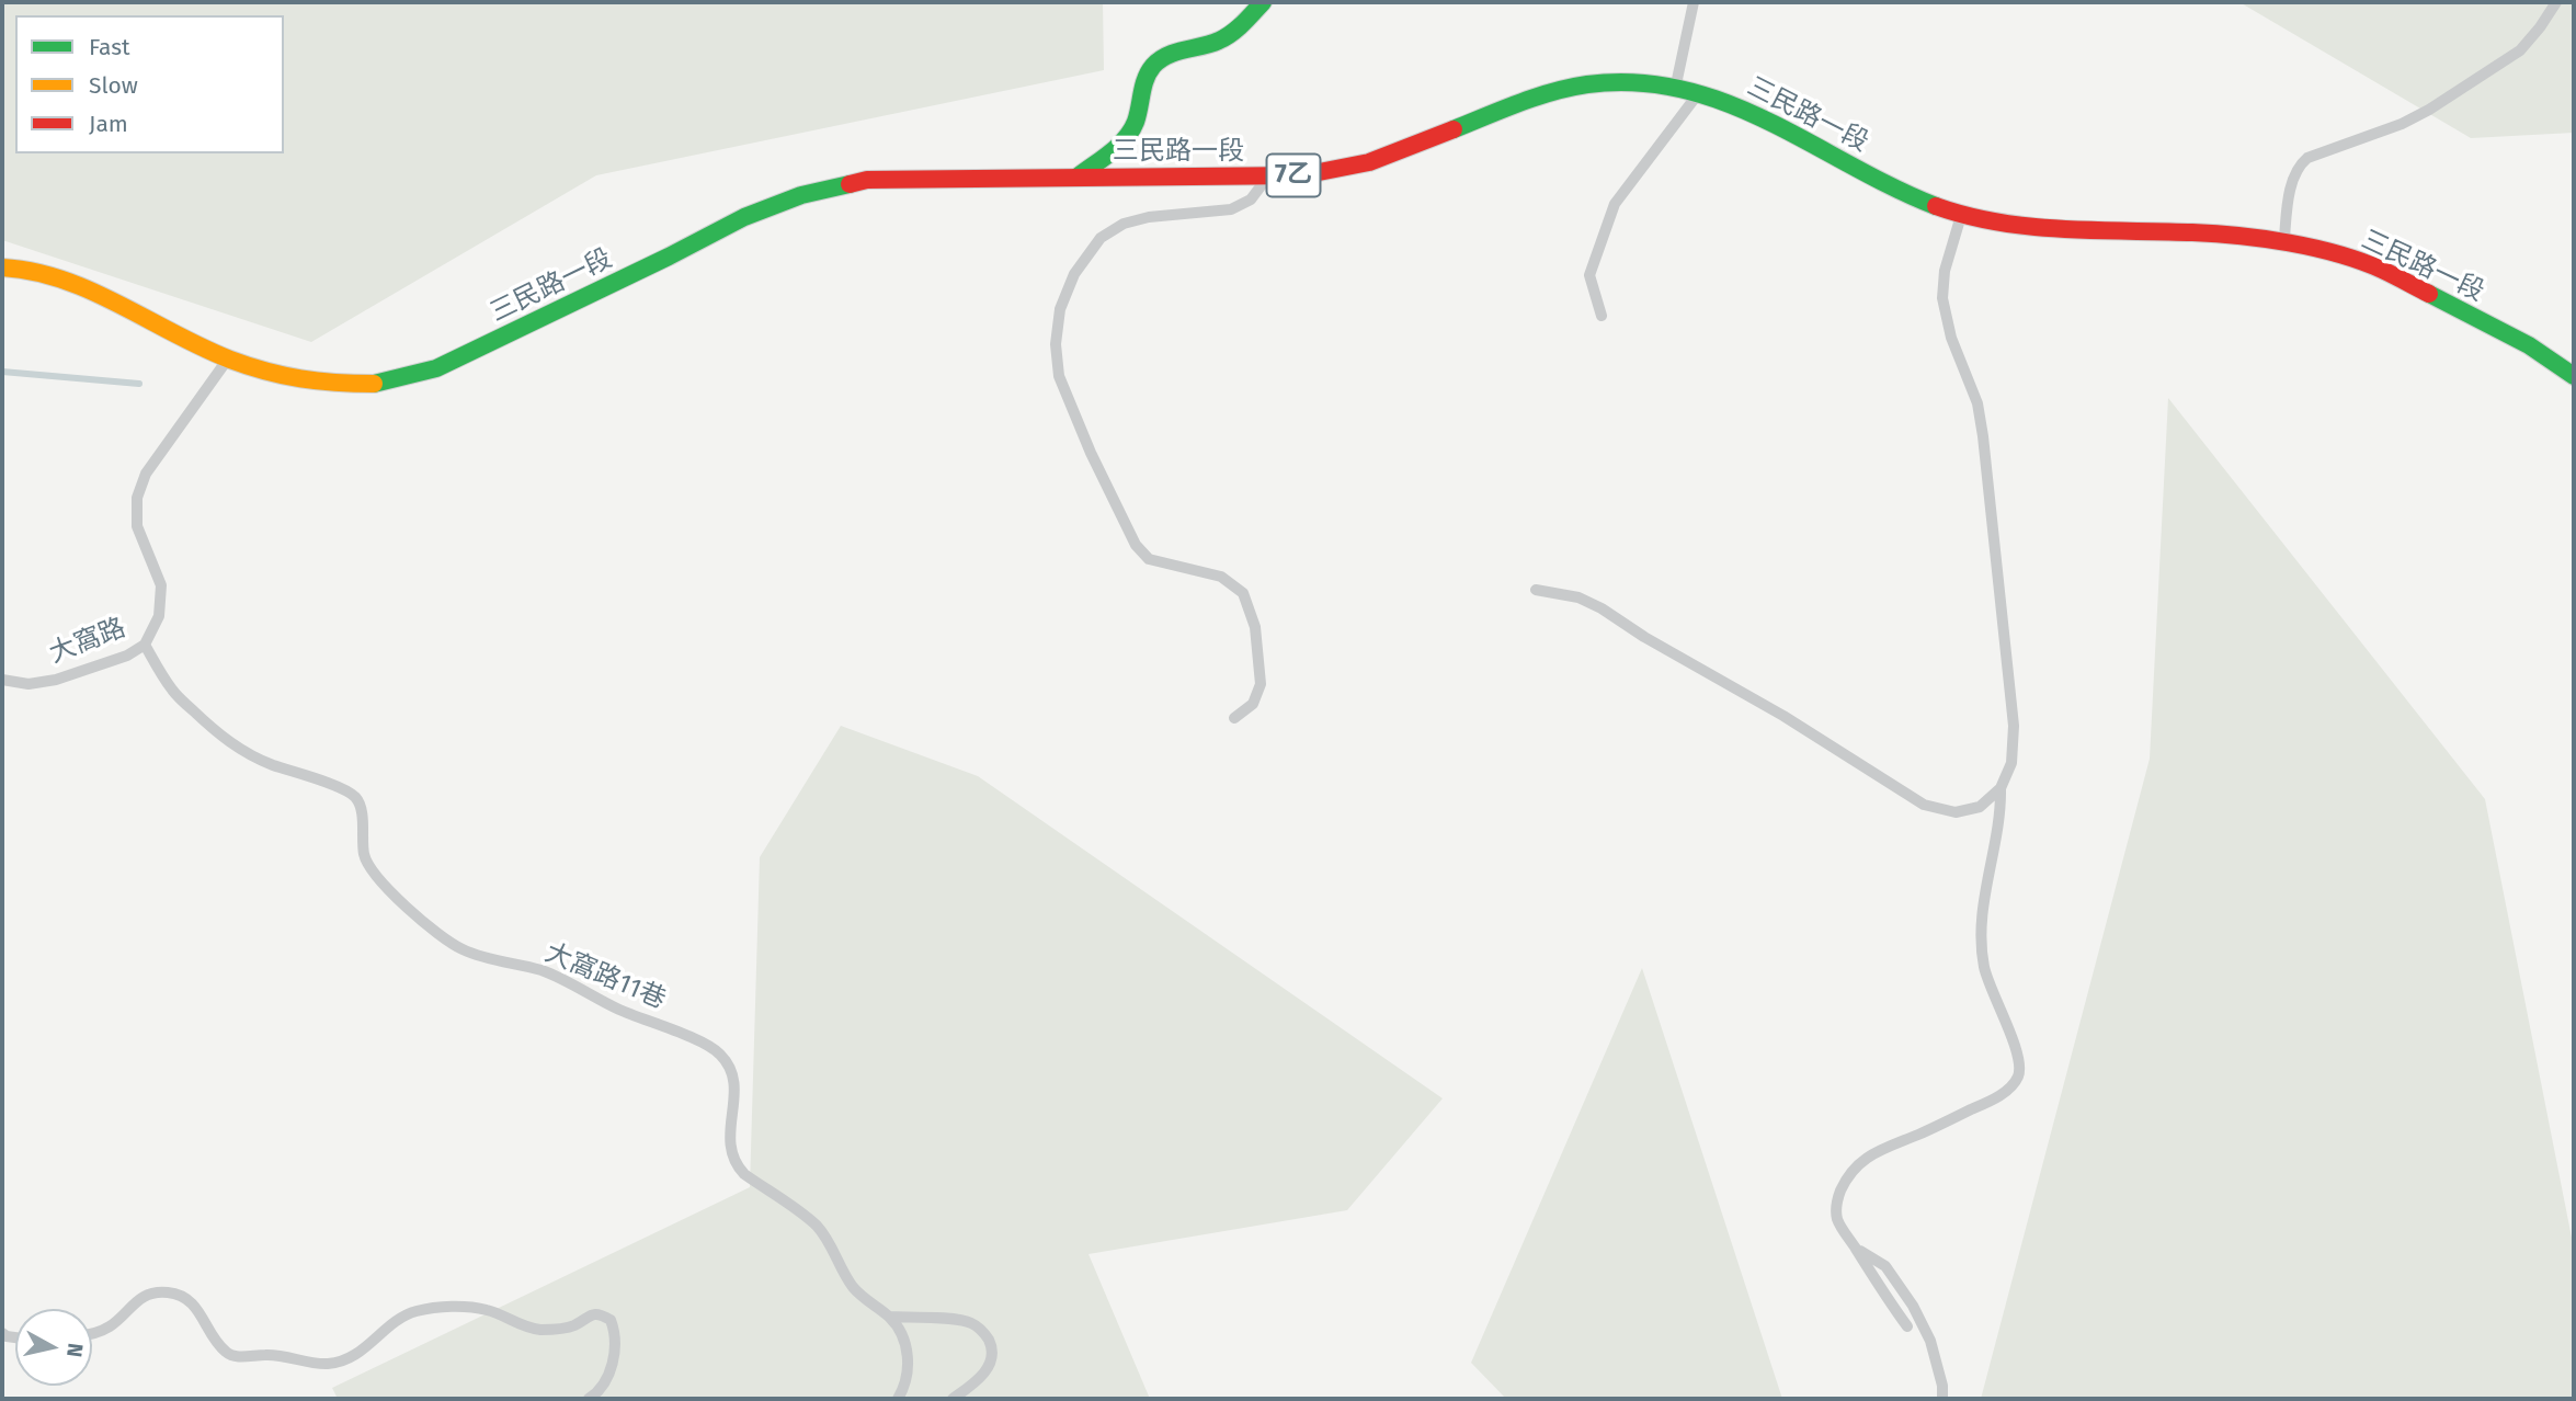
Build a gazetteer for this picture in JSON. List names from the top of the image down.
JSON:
{
  "streets": {
    "main road": ["三民路一段", "7乙"],
    "lane": ["大窩路", "大窩路11巷"]
  },
  "crossings": [
    ["三民路一段", "大窩路"],
    ["大窩路", "大窩路11巷"]
  ],
  "legend": ["Fast", "Slow", "Jam"],
  "north": "right"
}
